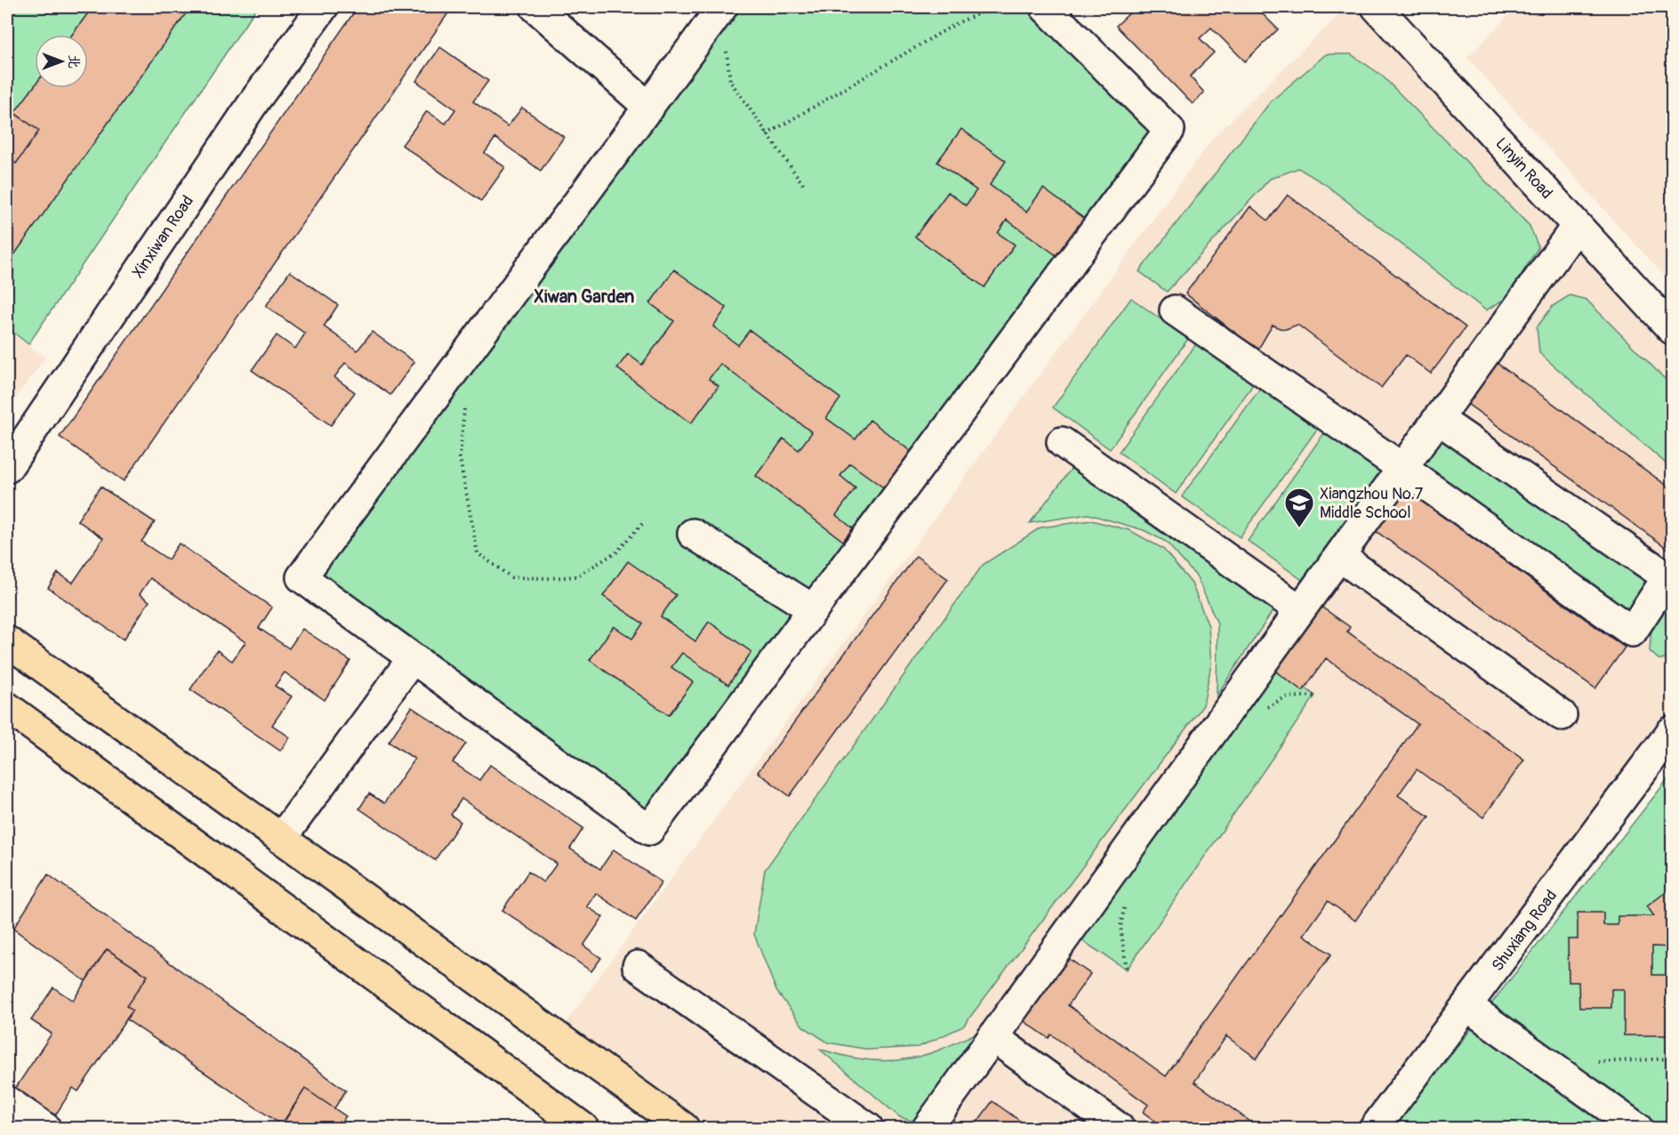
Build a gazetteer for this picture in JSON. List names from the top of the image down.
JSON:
{
  "streets": {
    "street": ["Linyin Road", "Xinxiwan Road", "Shuxiang Road"]
  },
  "districts": ["Xiwan Garden"],
  "places": {
    "school or university": ["Xiangzhou No.7 Middle School"]
  },
  "north": "right"
}
